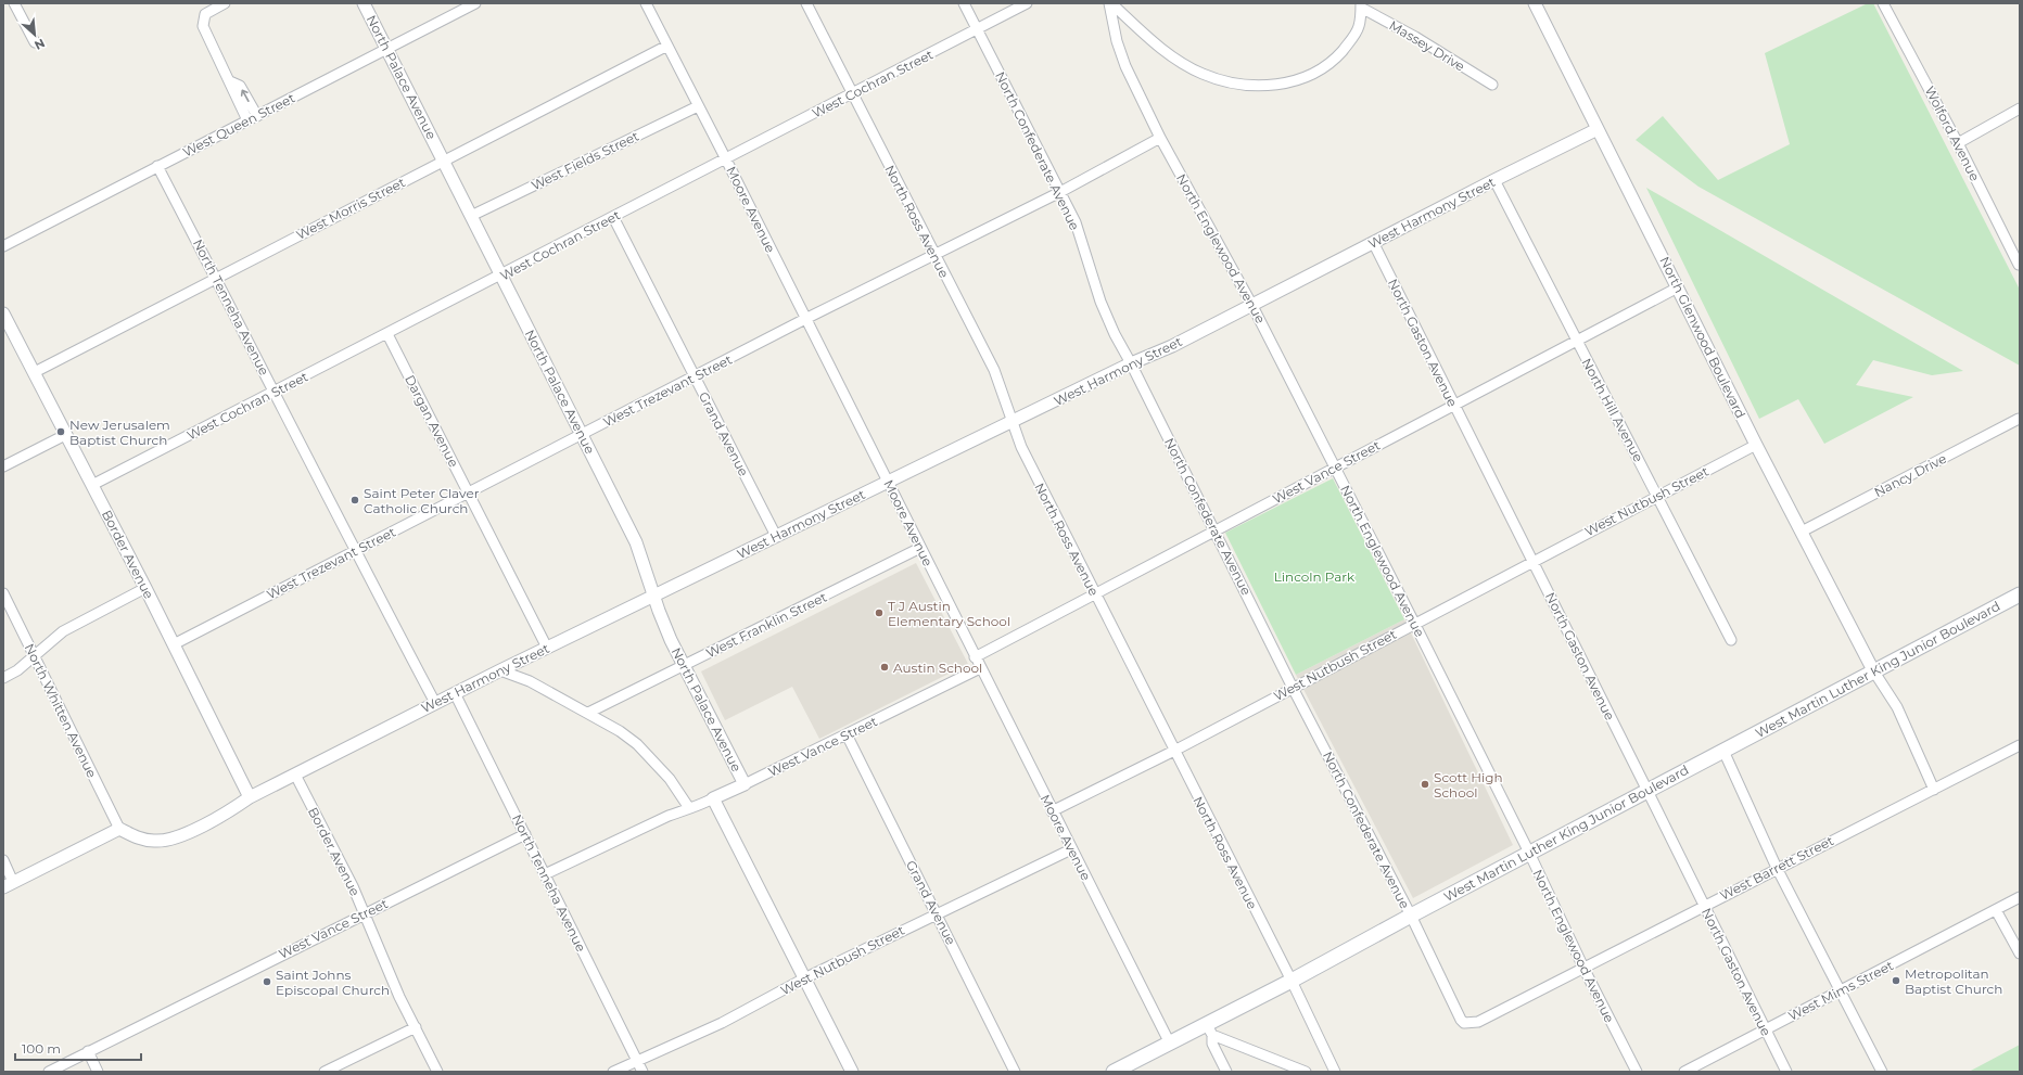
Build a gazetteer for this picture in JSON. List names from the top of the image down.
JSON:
{
  "streets": {
    "main road": ["West Martin Luther King Junior Boulevard"],
    "street": [
      "Massey Drive",
      "North Palace Avenue",
      "West Cochran Street",
      "West Queen Street",
      "Wolford Avenue",
      "North Confederate Avenue",
      "West Fields Street",
      "West Morris Street",
      "Moore Avenue",
      "West Harmony Street",
      "North Ross Avenue",
      "North Englewood Avenue",
      "North Tenneha Avenue",
      "North Glenwood Boulevard",
      "North Gaston Avenue",
      "West Trezevant Street",
      "North Hill Avenue",
      "Dargan Avenue",
      "Grand Avenue",
      "West Vance Street",
      "Nancy Drive",
      "West Nutbush Street",
      "Border Avenue",
      "West Franklin Street",
      "North Whitten Avenue",
      "West Barrett Street",
      "West Mims Street"
    ]
  },
  "crossings": [
    ["North Palace Avenue", "West Cochran Street"],
    ["North Palace Avenue", "West Queen Street"],
    ["North Palace Avenue", "West Fields Street"],
    ["North Palace Avenue", "West Morris Street"],
    ["North Palace Avenue", "West Harmony Street"],
    ["North Palace Avenue", "West Trezevant Street"],
    ["North Palace Avenue", "West Vance Street"],
    ["North Palace Avenue", "West Franklin Street"],
    ["West Cochran Street", "North Confederate Avenue"],
    ["West Cochran Street", "Moore Avenue"],
    ["West Cochran Street", "North Ross Avenue"],
    ["West Cochran Street", "North Tenneha Avenue"],
    ["West Cochran Street", "Dargan Avenue"],
    ["West Cochran Street", "Grand Avenue"],
    ["West Cochran Street", "Border Avenue"],
    ["West Queen Street", "North Tenneha Avenue"],
    ["North Confederate Avenue", "West Harmony Street"],
    ["North Confederate Avenue", "West Trezevant Street"],
    ["North Confederate Avenue", "West Vance Street"],
    ["North Confederate Avenue", "West Nutbush Street"],
    ["North Confederate Avenue", "West Martin Luther King Junior Boulevard"],
    ["North Confederate Avenue", "West Barrett Street"],
    ["West Fields Street", "Moore Avenue"],
    ["West Morris Street", "Moore Avenue"],
    ["West Morris Street", "North Tenneha Avenue"],
    ["West Morris Street", "Border Avenue"],
    ["Moore Avenue", "West Harmony Street"],
    ["Moore Avenue", "West Trezevant Street"],
    ["Moore Avenue", "West Vance Street"],
    ["Moore Avenue", "West Nutbush Street"],
    ["Moore Avenue", "West Franklin Street"],
    ["Moore Avenue", "West Martin Luther King Junior Boulevard"],
    ["West Harmony Street", "North Ross Avenue"],
    ["West Harmony Street", "North Englewood Avenue"],
    ["West Harmony Street", "North Tenneha Avenue"],
    ["West Harmony Street", "North Glenwood Boulevard"],
    ["West Harmony Street", "North Gaston Avenue"],
    ["West Harmony Street", "North Hill Avenue"],
    ["West Harmony Street", "Dargan Avenue"],
    ["West Harmony Street", "Grand Avenue"],
    ["West Harmony Street", "Border Avenue"],
    ["West Harmony Street", "North Whitten Avenue"],
    ["North Ross Avenue", "West Trezevant Street"],
    ["North Ross Avenue", "West Vance Street"],
    ["North Ross Avenue", "West Nutbush Street"],
    ["North Ross Avenue", "West Martin Luther King Junior Boulevard"],
    ["North Englewood Avenue", "West Trezevant Street"],
    ["North Englewood Avenue", "West Vance Street"],
    ["North Englewood Avenue", "West Nutbush Street"],
    ["North Englewood Avenue", "West Martin Luther King Junior Boulevard"],
    ["North Englewood Avenue", "West Barrett Street"],
    ["North Tenneha Avenue", "West Trezevant Street"],
    ["North Tenneha Avenue", "West Vance Street"],
    ["North Tenneha Avenue", "West Nutbush Street"],
    ["North Glenwood Boulevard", "West Vance Street"],
    ["North Glenwood Boulevard", "Nancy Drive"],
    ["North Glenwood Boulevard", "West Nutbush Street"],
    ["North Glenwood Boulevard", "West Martin Luther King Junior Boulevard"],
    ["North Gaston Avenue", "West Vance Street"],
    ["North Gaston Avenue", "West Nutbush Street"],
    ["North Gaston Avenue", "West Martin Luther King Junior Boulevard"],
    ["North Gaston Avenue", "West Barrett Street"],
    ["North Gaston Avenue", "West Mims Street"],
    ["West Trezevant Street", "Dargan Avenue"],
    ["West Trezevant Street", "Grand Avenue"],
    ["West Trezevant Street", "Border Avenue"],
    ["North Hill Avenue", "West Vance Street"],
    ["North Hill Avenue", "West Nutbush Street"],
    ["Grand Avenue", "West Vance Street"],
    ["Grand Avenue", "West Nutbush Street"],
    ["West Vance Street", "Border Avenue"]
  ],
  "parks": ["Lincoln Park"],
  "places": [
    "New Jerusalem Baptist Church",
    "Saint Peter Claver Catholic Church",
    "T J Austin Elementary School",
    "Austin School",
    "Scott High School",
    "Metropolitan Baptist Church",
    "Saint Johns Episcopal Church"
  ],
  "scale_bar": "100 m",
  "north": "bottom right"
}
